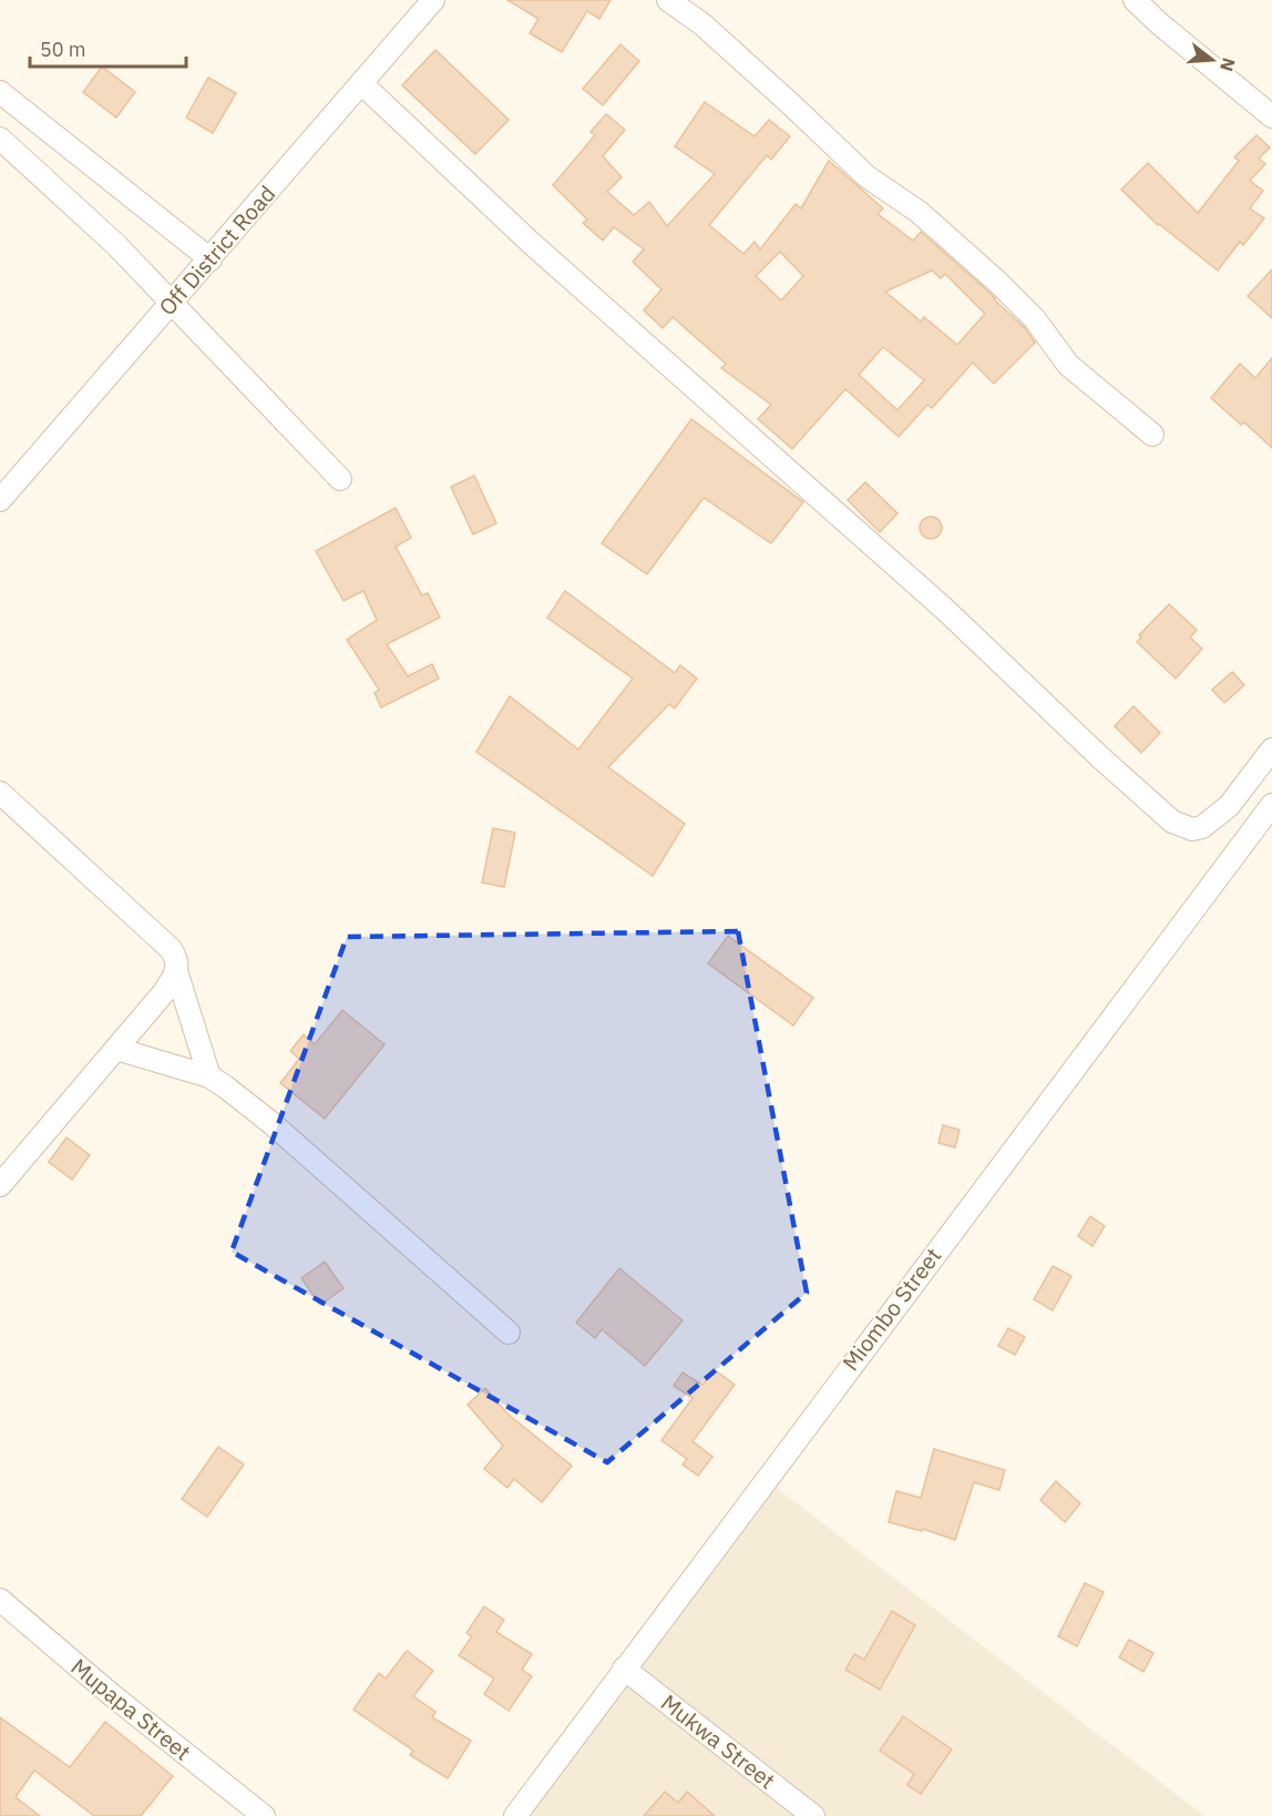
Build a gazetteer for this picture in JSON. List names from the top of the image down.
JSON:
{
  "streets": {
    "street": [
      "Off District Road",
      "Miombo Street",
      "Mupapa Street",
      "Mukwa Street"
    ]
  },
  "crossings": [
    ["Miombo Street", "Mukwa Street"]
  ],
  "scale_bar": "50 m",
  "north": "right"
}
